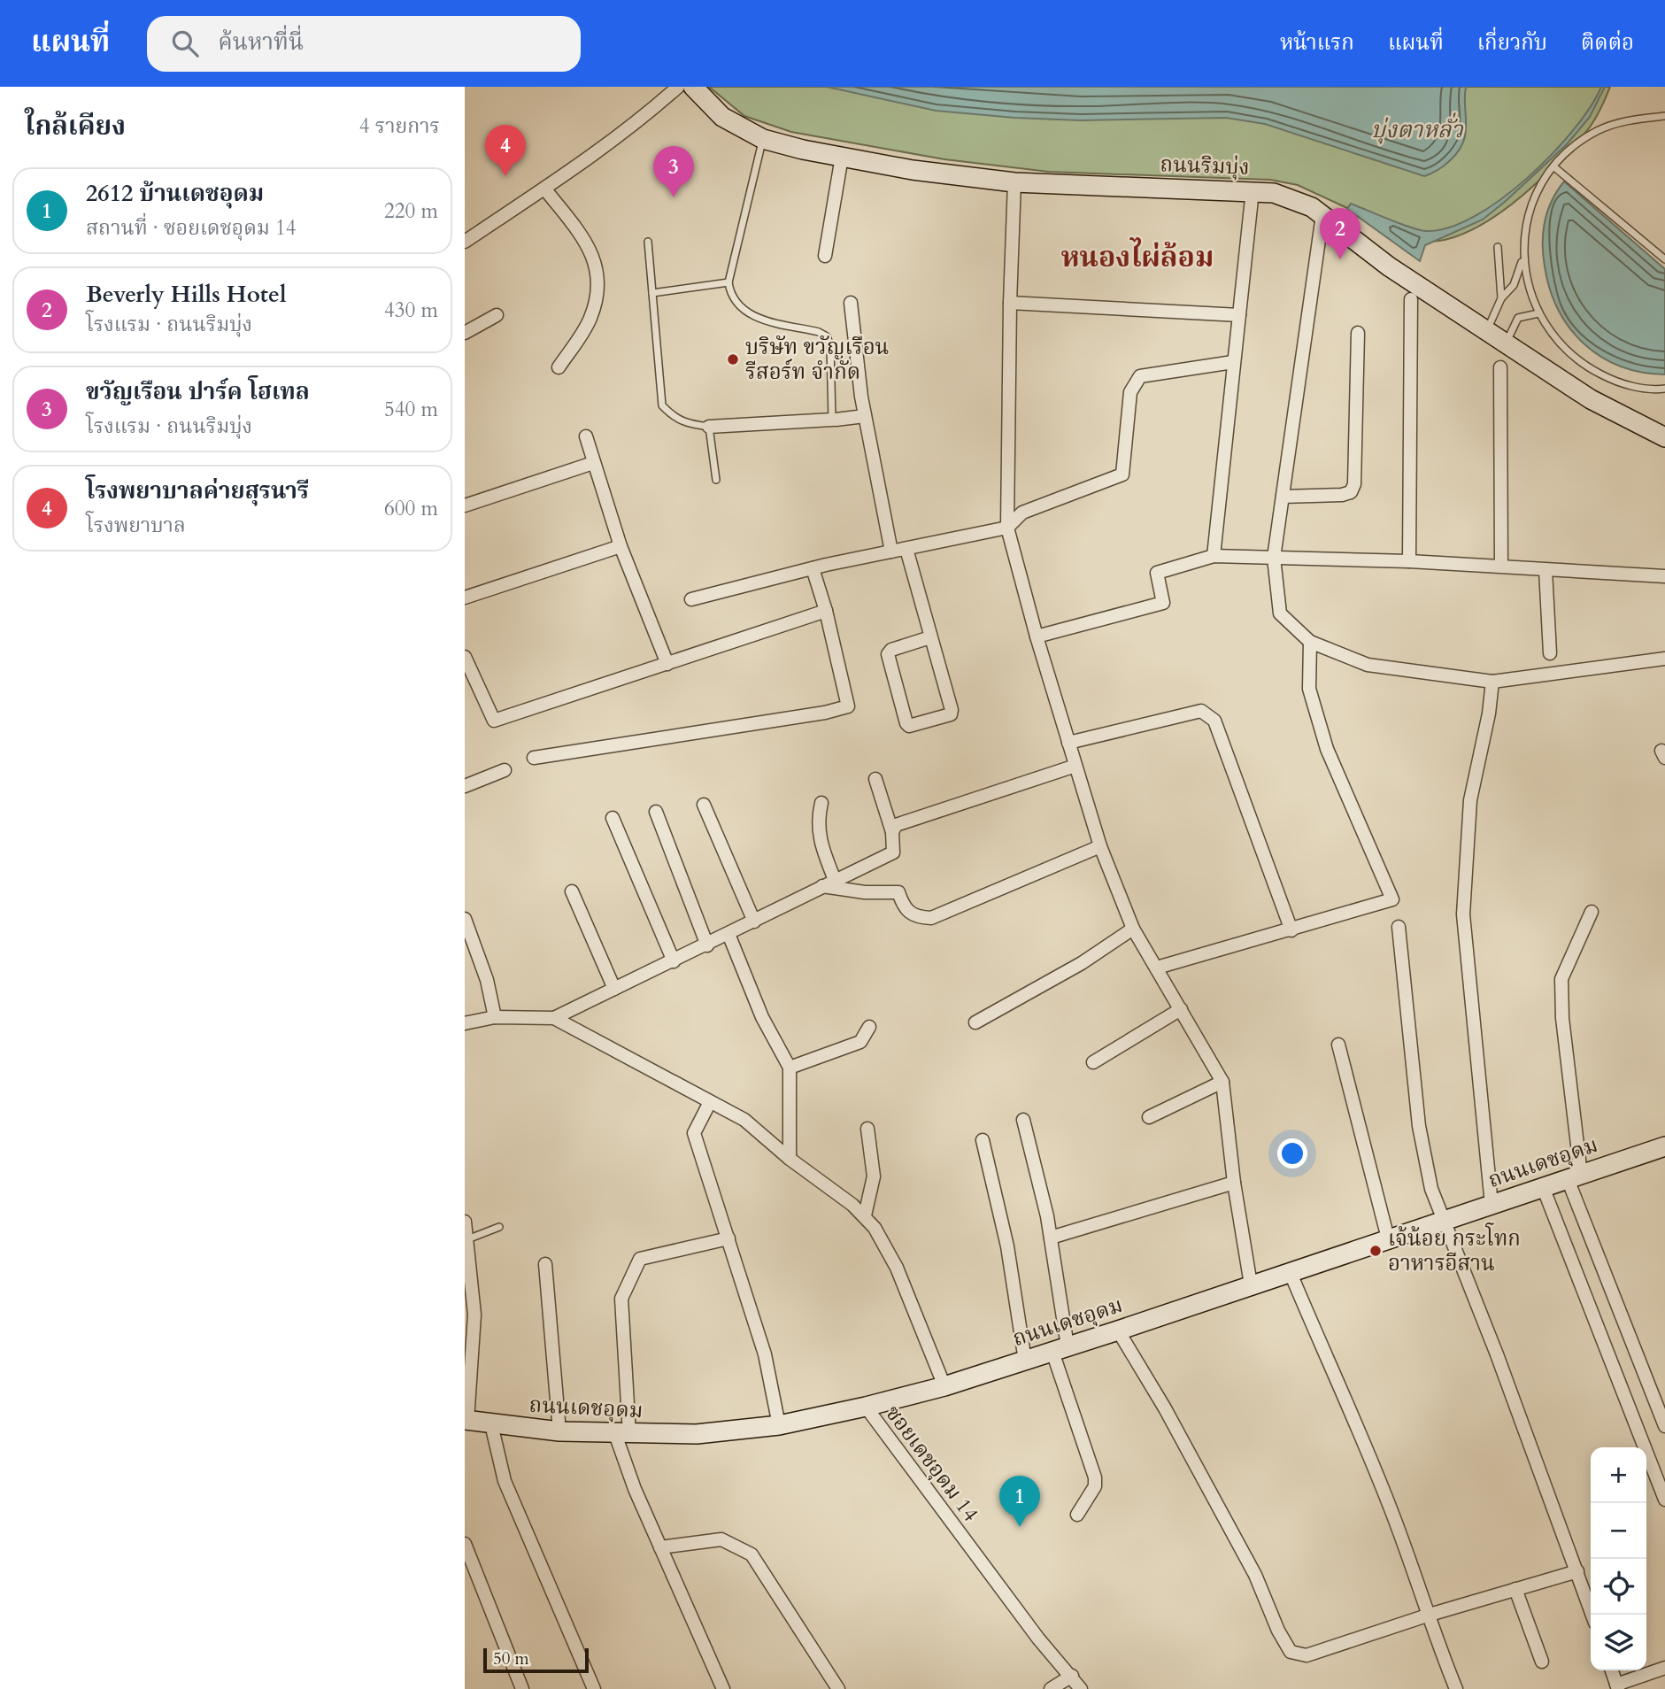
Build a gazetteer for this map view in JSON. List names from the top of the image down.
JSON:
{
  "streets": {
    "main road": ["ถนนริมบุ่ง", "ถนนเดชอุดม"],
    "street": ["ซอยเดชอุดม 14"]
  },
  "crossings": [
    ["ถนนเดชอุดม", "ซอยเดชอุดม 14"]
  ],
  "districts": ["หนองไผ่ล้อม"],
  "water": ["บุ่งตาหลั่ว"],
  "places": ["บริษัท ขวัญเรือน รีสอร์ท จำกัด", "เจ้น้อย กระโทก อาหารอีสาน"],
  "scale_bar": "50 m",
  "page": {
    "header": "แผนที่",
    "search": "ค้นหาที่นี่",
    "nav": [
      "หน้าแรก",
      "แผนที่",
      "เกี่ยวกับ",
      "ติดต่อ"
    ],
    "heading": ["ใกล้เคียง", "4 รายการ"],
    "pins": [
      "4",
      "3",
      "2",
      "1"
    ],
    "list": [
      {
        "mark": "1",
        "name": "2612 บ้านเดชอุดม",
        "note": "สถานที่ · ซอยเดชอุดม 14",
        "value": "220 m"
      },
      {
        "mark": "2",
        "name": "Beverly Hills Hotel",
        "note": "โรงแรม · ถนนริมบุ่ง",
        "value": "430 m"
      },
      {
        "mark": "3",
        "name": "ขวัญเรือน ปาร์ค โฮเทล",
        "note": "โรงแรม · ถนนริมบุ่ง",
        "value": "540 m"
      },
      {
        "mark": "4",
        "name": "โรงพยาบาลค่ายสุรนารี",
        "note": "โรงพยาบาล",
        "value": "600 m"
      }
    ],
    "map_buttons": ["+", "−"],
    "scale": "50 m"
  }
}
